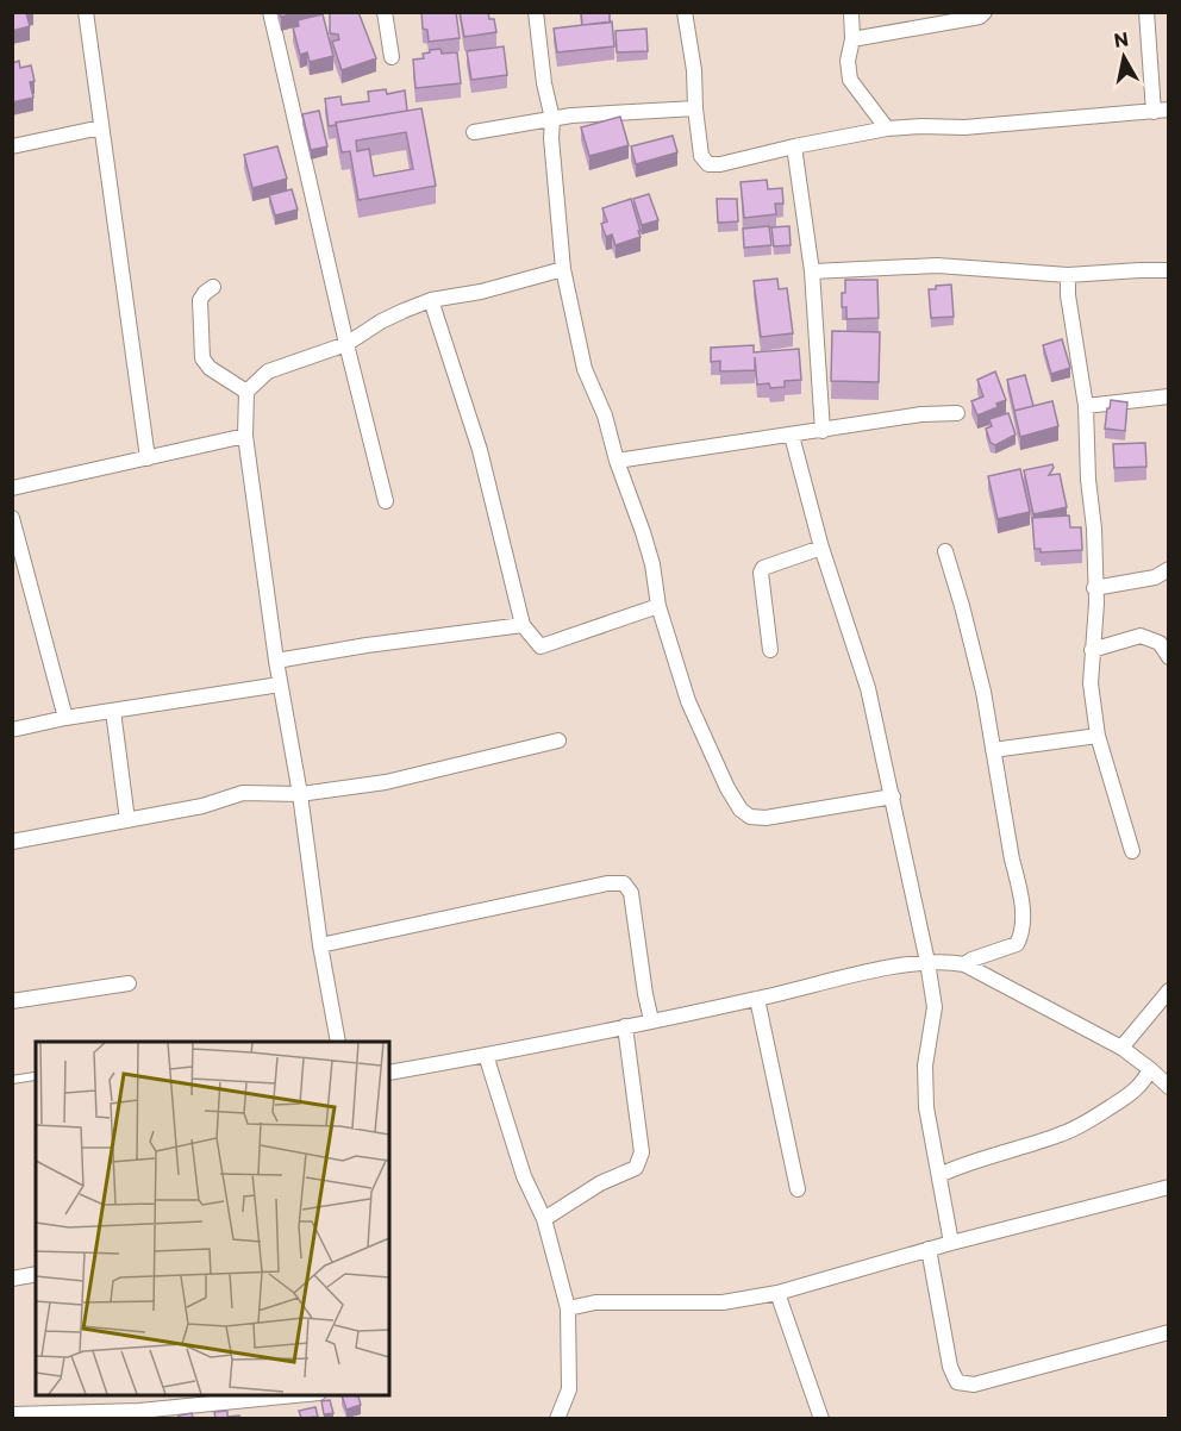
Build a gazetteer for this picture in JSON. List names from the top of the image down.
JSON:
{
  "north": "top"
}
